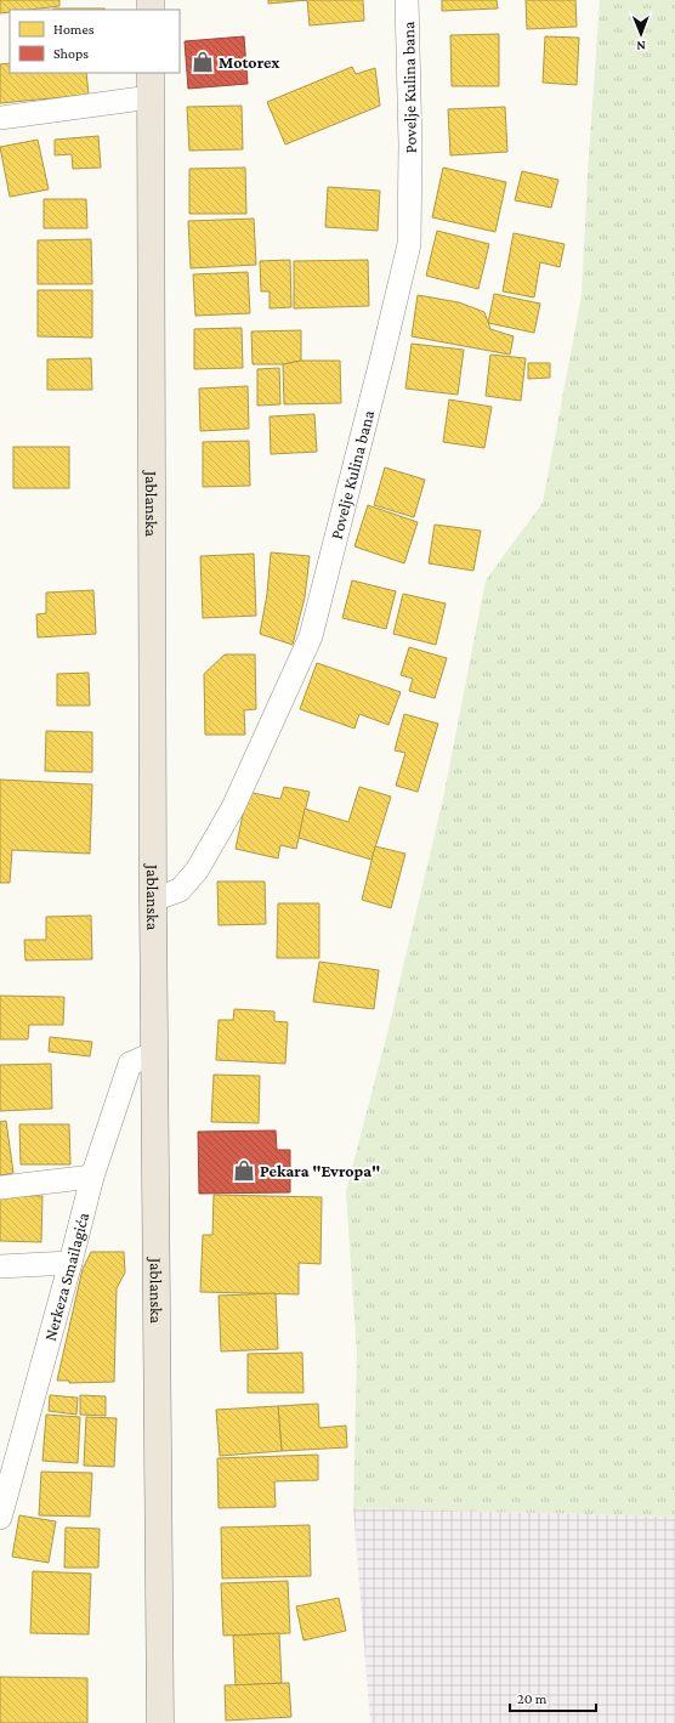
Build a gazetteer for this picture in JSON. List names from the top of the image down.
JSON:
{
  "streets": {
    "main road": ["Jablanska"],
    "street": ["Povelje Kulina bana", "Nerkeza Smailagića"]
  },
  "crossings": [
    ["Povelje Kulina bana", "Jablanska"],
    ["Jablanska", "Nerkeza Smailagića"]
  ],
  "places": {
    "shop": ["Motorex", "Pekara \"Evropa\""]
  },
  "legend": ["Homes", "Shops"],
  "scale_bar": "20 m",
  "north": "bottom"
}
